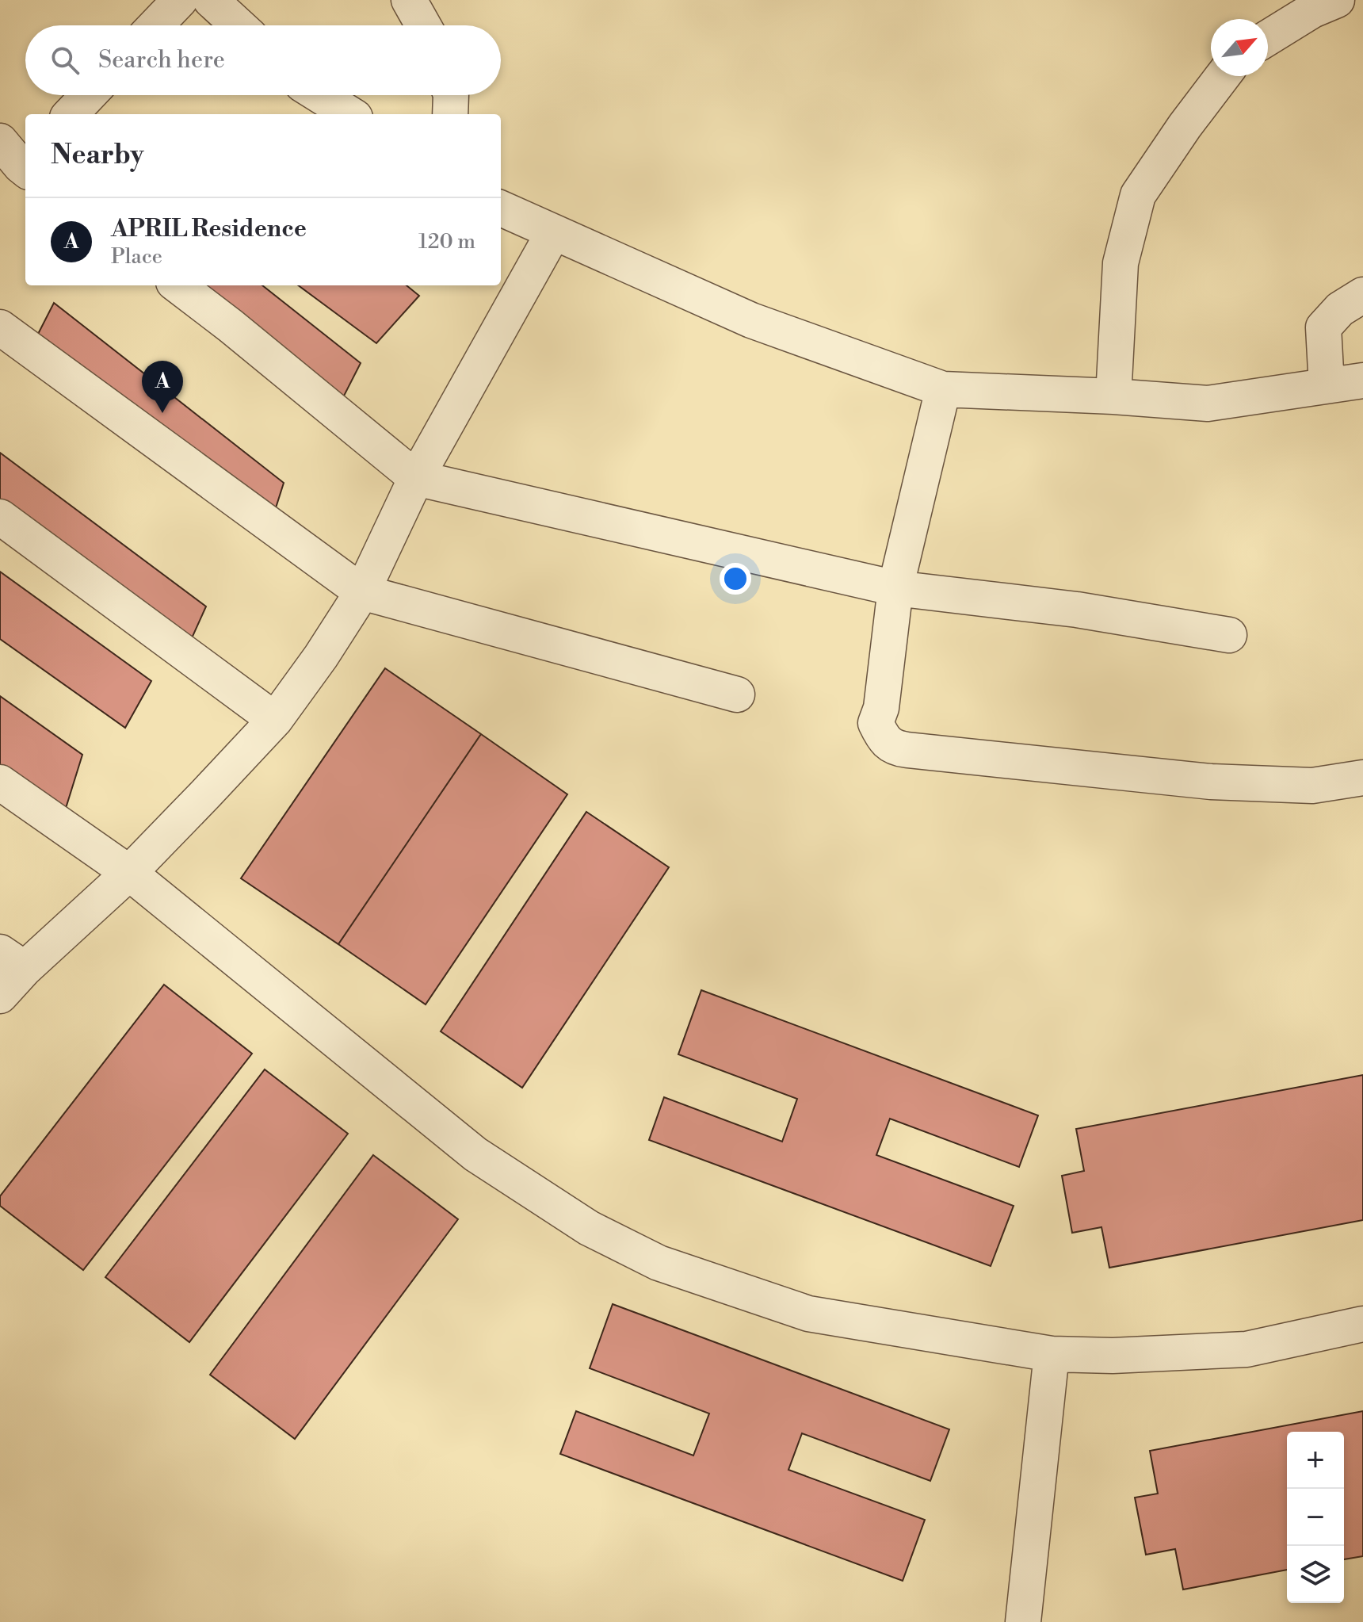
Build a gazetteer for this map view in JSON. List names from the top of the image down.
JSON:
{
  "north": "top right",
  "page": {
    "search": "Search here",
    "heading": "Nearby",
    "list": [
      {
        "mark": "A",
        "name": "APRIL Residence",
        "note": "Place",
        "value": "120 m"
      }
    ],
    "pins": "A",
    "map_buttons": ["+", "−"]
  }
}
